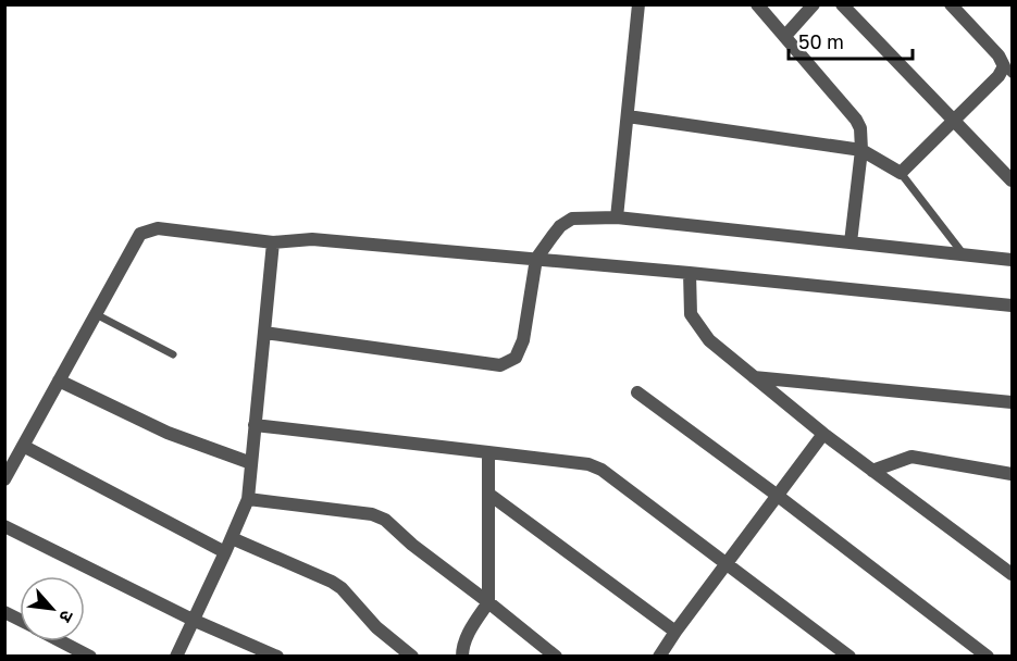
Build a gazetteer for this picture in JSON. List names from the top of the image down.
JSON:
{
  "scale_bar": "50 m",
  "north": "bottom right"
}
